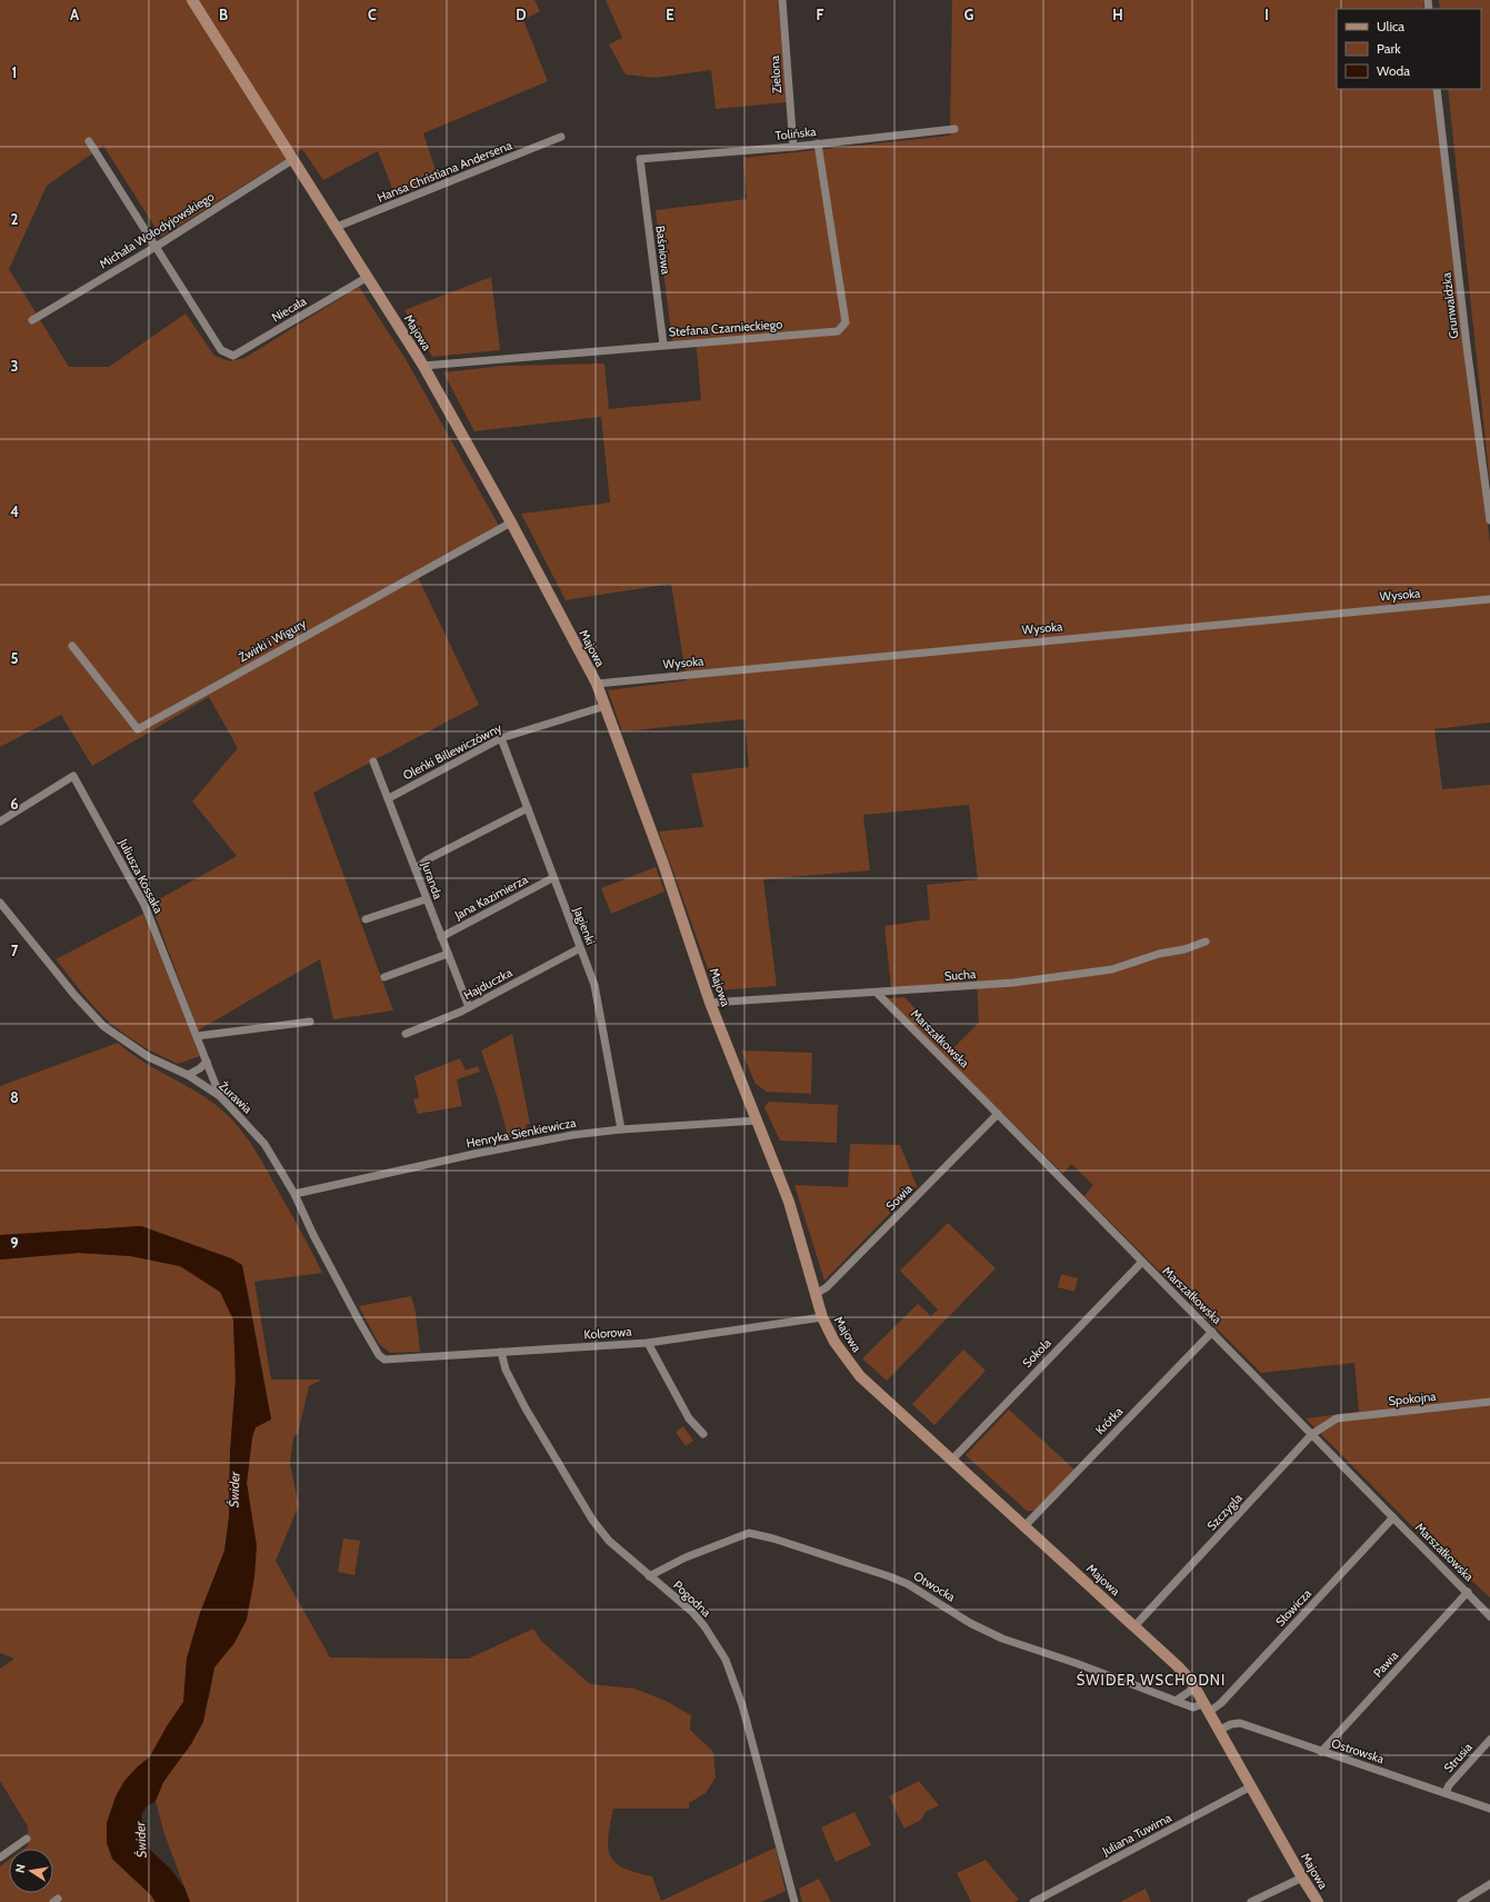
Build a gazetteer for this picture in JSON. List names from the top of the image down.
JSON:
{
  "streets": {
    "street": [
      "Zielona",
      "Tolińska",
      "Hansa Christiana Andersena",
      "Michała Wołodyjowskiego",
      "Baśniowa",
      "Grunwaldzka",
      "Niecała",
      "Stefana Czarnieckiego",
      "Majowa",
      "Wysoka",
      "Żwirki i Wigury",
      "Oleńki Billewiczówny",
      "Juliusza Kossaka",
      "Juranda",
      "Jana Kazimierza",
      "Jagienki",
      "Sucha",
      "Hajduczka",
      "Marszałkowska",
      "Żurawia",
      "Henryka Sienkiewicza",
      "Sowia",
      "Kolorowa",
      "Sokola",
      "Spokojna",
      "Krótka",
      "Szczygla",
      "Otwocka",
      "Pogodna",
      "Słowicza",
      "Pawia",
      "Ostrowska",
      "Strusia",
      "Juliana Tuwima"
    ]
  },
  "crossings": [
    ["Zielona", "Tolińska"],
    ["Tolińska", "Baśniowa"],
    ["Tolińska", "Stefana Czarnieckiego"],
    ["Hansa Christiana Andersena", "Majowa"],
    ["Michała Wołodyjowskiego", "Niecała"],
    ["Michała Wołodyjowskiego", "Majowa"],
    ["Baśniowa", "Stefana Czarnieckiego"],
    ["Niecała", "Majowa"],
    ["Stefana Czarnieckiego", "Majowa"],
    ["Majowa", "Wysoka"],
    ["Majowa", "Żwirki i Wigury"],
    ["Majowa", "Oleńki Billewiczówny"],
    ["Majowa", "Sucha"],
    ["Majowa", "Henryka Sienkiewicza"],
    ["Majowa", "Sowia"],
    ["Majowa", "Kolorowa"],
    ["Majowa", "Sokola"],
    ["Majowa", "Krótka"],
    ["Majowa", "Szczygla"],
    ["Majowa", "Otwocka"],
    ["Majowa", "Słowicza"],
    ["Majowa", "Ostrowska"],
    ["Majowa", "Juliana Tuwima"],
    ["Oleńki Billewiczówny", "Juranda"],
    ["Oleńki Billewiczówny", "Jagienki"],
    ["Juliusza Kossaka", "Żurawia"],
    ["Juranda", "Jana Kazimierza"],
    ["Juranda", "Hajduczka"],
    ["Jana Kazimierza", "Jagienki"],
    ["Jagienki", "Hajduczka"],
    ["Jagienki", "Henryka Sienkiewicza"],
    ["Sucha", "Marszałkowska"],
    ["Marszałkowska", "Sowia"],
    ["Marszałkowska", "Sokola"],
    ["Marszałkowska", "Krótka"],
    ["Marszałkowska", "Szczygla"],
    ["Marszałkowska", "Słowicza"],
    ["Marszałkowska", "Pawia"],
    ["Żurawia", "Henryka Sienkiewicza"],
    ["Żurawia", "Kolorowa"],
    ["Kolorowa", "Pogodna"],
    ["Spokojna", "Szczygla"],
    ["Otwocka", "Pogodna"],
    ["Otwocka", "Słowicza"],
    ["Pawia", "Ostrowska"],
    ["Ostrowska", "Strusia"]
  ],
  "districts": ["ŚWIDER WSCHODNI"],
  "water": ["Świder"],
  "legend": ["Ulica", "Park", "Woda"],
  "north": "left",
  "grid": {
    "columns": [
      "A",
      "B",
      "C",
      "D",
      "E",
      "F",
      "G",
      "H",
      "I"
    ],
    "rows": [
      "1",
      "2",
      "3",
      "4",
      "5",
      "6",
      "7",
      "8",
      "9"
    ]
  }
}
